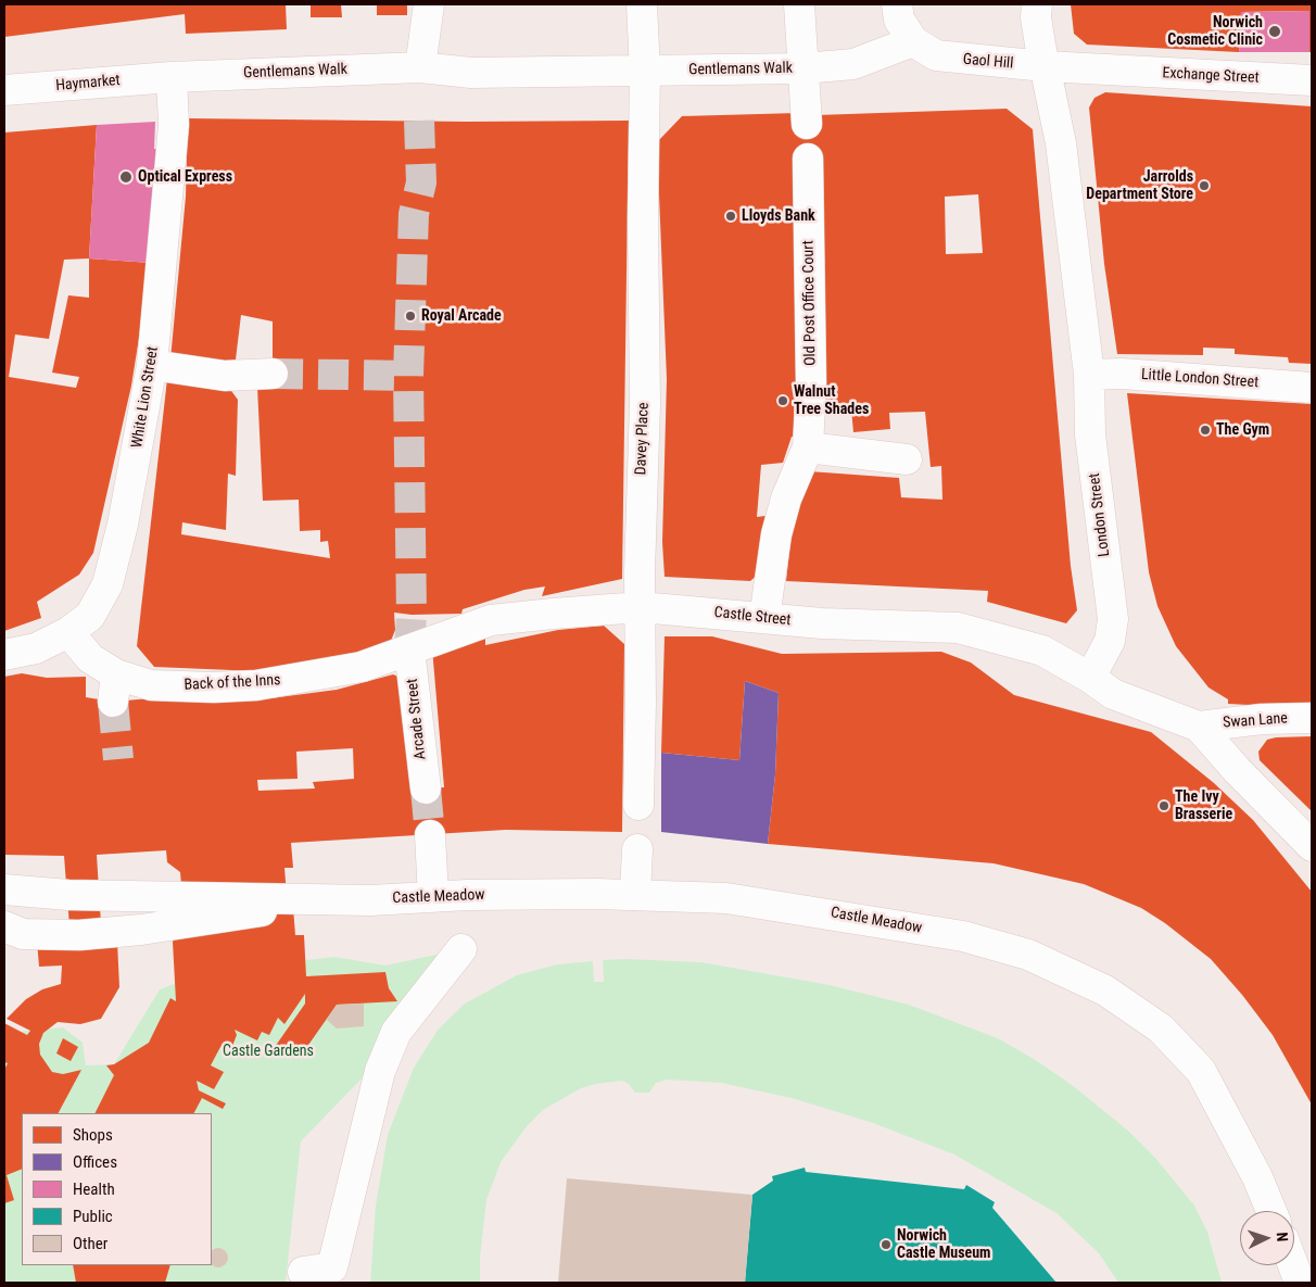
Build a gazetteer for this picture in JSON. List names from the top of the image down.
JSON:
{
  "streets": {
    "street": [
      "Gaol Hill",
      "Gentlemans Walk",
      "Exchange Street",
      "Haymarket",
      "Old Post Office Court",
      "Little London Street",
      "White Lion Street",
      "Davey Place",
      "London Street",
      "Castle Street",
      "Back of the Inns",
      "Arcade Street",
      "Swan Lane",
      "Castle Meadow"
    ]
  },
  "crossings": [
    ["Gaol Hill", "Gentlemans Walk"],
    ["Gaol Hill", "Exchange Street"],
    ["Gaol Hill", "London Street"],
    ["Gentlemans Walk", "Haymarket"],
    ["Gentlemans Walk", "White Lion Street"],
    ["Gentlemans Walk", "Davey Place"],
    ["Haymarket", "White Lion Street"],
    ["Old Post Office Court", "Castle Street"],
    ["Little London Street", "London Street"],
    ["White Lion Street", "Back of the Inns"],
    ["Davey Place", "Castle Street"],
    ["London Street", "Castle Street"],
    ["Castle Street", "Back of the Inns"],
    ["Castle Street", "Arcade Street"],
    ["Back of the Inns", "Arcade Street"]
  ],
  "parks": ["Castle Gardens"],
  "places": [
    "Norwich Cosmetic Clinic",
    "Optical Express",
    "Jarrolds Department Store",
    "Lloyds Bank",
    "Royal Arcade",
    "Walnut Tree Shades",
    "The Gym",
    "The Ivy Brasserie",
    "Norwich Castle Museum"
  ],
  "legend": [
    "Shops",
    "Offices",
    "Health",
    "Public",
    "Other"
  ],
  "north": "right"
}
